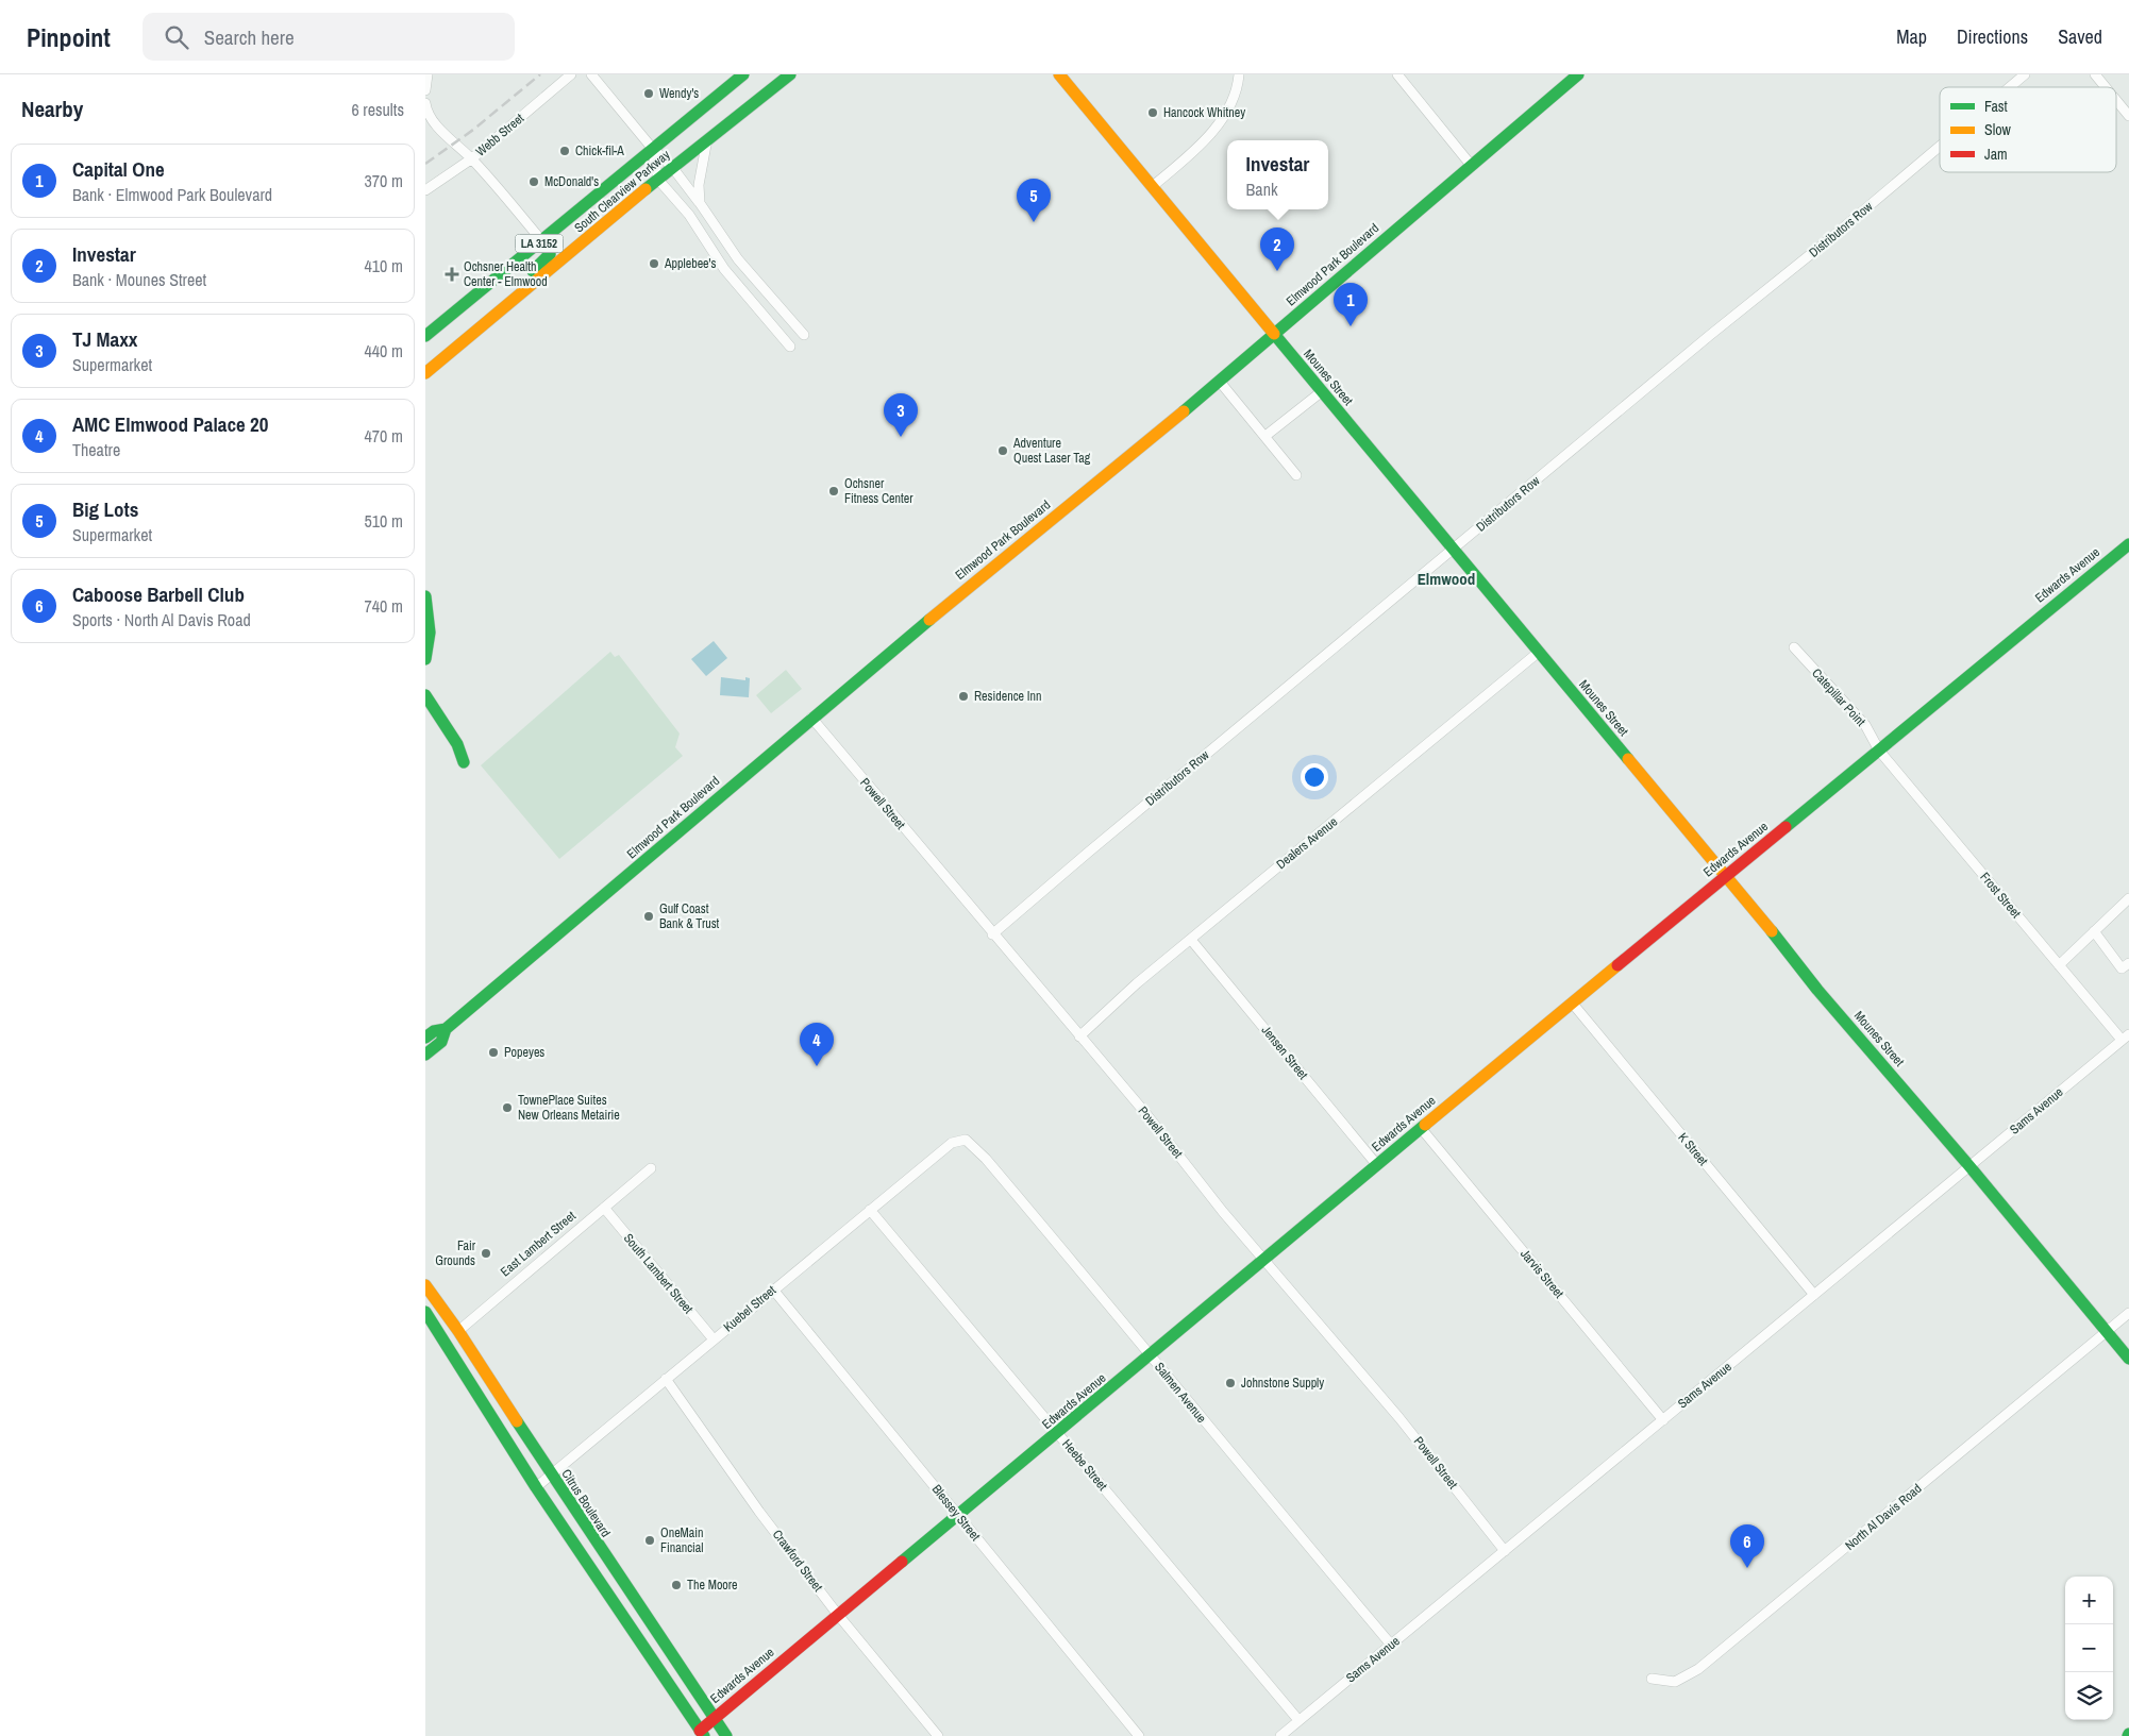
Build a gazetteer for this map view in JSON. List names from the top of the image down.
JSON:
{
  "streets": {
    "main road": [
      "South Clearview Parkway",
      "LA 3152",
      "Elmwood Park Boulevard",
      "Mounes Street",
      "Edwards Avenue",
      "East Lambert Street",
      "Citrus Boulevard"
    ],
    "street": [
      "Webb Street",
      "Distributors Row",
      "Catepillar Point",
      "Powell Street",
      "Dealers Avenue",
      "Frost Street",
      "Jensen Street",
      "Sams Avenue",
      "K Street",
      "South Lambert Street",
      "Jarvis Street",
      "Kuebel Street",
      "Salmen Avenue",
      "Heebe Street",
      "Blessey Street",
      "North Al Davis Road",
      "Crawford Street"
    ]
  },
  "crossings": [
    ["Distributors Row", "Mounes Street"],
    ["Distributors Row", "Powell Street"],
    ["Elmwood Park Boulevard", "Mounes Street"],
    ["Elmwood Park Boulevard", "Powell Street"],
    ["Mounes Street", "Edwards Avenue"],
    ["Mounes Street", "Dealers Avenue"],
    ["Mounes Street", "Sams Avenue"],
    ["Mounes Street", "North Al Davis Road"],
    ["Edwards Avenue", "Catepillar Point"],
    ["Edwards Avenue", "Powell Street"],
    ["Edwards Avenue", "Frost Street"],
    ["Edwards Avenue", "Jensen Street"],
    ["Edwards Avenue", "K Street"],
    ["Edwards Avenue", "Jarvis Street"],
    ["Edwards Avenue", "Salmen Avenue"],
    ["Edwards Avenue", "Heebe Street"],
    ["Edwards Avenue", "Citrus Boulevard"],
    ["Edwards Avenue", "Blessey Street"],
    ["Edwards Avenue", "Crawford Street"],
    ["Catepillar Point", "Frost Street"],
    ["Powell Street", "Dealers Avenue"],
    ["Powell Street", "Sams Avenue"],
    ["Dealers Avenue", "Jensen Street"],
    ["Frost Street", "Sams Avenue"],
    ["Sams Avenue", "K Street"],
    ["Sams Avenue", "Jarvis Street"],
    ["Sams Avenue", "Salmen Avenue"],
    ["Sams Avenue", "Heebe Street"],
    ["East Lambert Street", "South Lambert Street"],
    ["East Lambert Street", "Citrus Boulevard"],
    ["South Lambert Street", "Kuebel Street"],
    ["Kuebel Street", "Salmen Avenue"],
    ["Kuebel Street", "Heebe Street"],
    ["Kuebel Street", "Citrus Boulevard"],
    ["Kuebel Street", "Blessey Street"],
    ["Kuebel Street", "Crawford Street"]
  ],
  "districts": ["Elmwood"],
  "places": {
    "other": [
      "Wendy's",
      "Hancock Whitney",
      "Chick-fil-A",
      "McDonald's",
      "Applebee's",
      "Adventure Quest Laser Tag",
      "Ochsner Fitness Center",
      "Residence Inn",
      "Gulf Coast Bank & Trust",
      "Popeyes",
      "TownePlace Suites New Orleans Metairie",
      "Fair Grounds",
      "Johnstone Supply",
      "OneMain Financial",
      "The Moore"
    ],
    "health": ["Ochsner Health Center - Elmwood"]
  },
  "legend": ["Fast", "Slow", "Jam"],
  "page": {
    "header": "Pinpoint",
    "search": "Search here",
    "nav": ["Map", "Directions", "Saved"],
    "heading": ["Nearby", "6 results"],
    "popup": ["Investar", "Bank"],
    "list": [
      {
        "mark": "1",
        "name": "Capital One",
        "note": "Bank · Elmwood Park Boulevard",
        "value": "370 m"
      },
      {
        "mark": "2",
        "name": "Investar",
        "note": "Bank · Mounes Street",
        "value": "410 m"
      },
      {
        "mark": "3",
        "name": "TJ Maxx",
        "note": "Supermarket",
        "value": "440 m"
      },
      {
        "mark": "4",
        "name": "AMC Elmwood Palace 20",
        "note": "Theatre",
        "value": "470 m"
      },
      {
        "mark": "5",
        "name": "Big Lots",
        "note": "Supermarket",
        "value": "510 m"
      },
      {
        "mark": "6",
        "name": "Caboose Barbell Club",
        "note": "Sports · North Al Davis Road",
        "value": "740 m"
      }
    ],
    "pins": [
      "5",
      "2",
      "1",
      "3",
      "4",
      "6"
    ],
    "map_buttons": ["+", "−"]
  }
}
